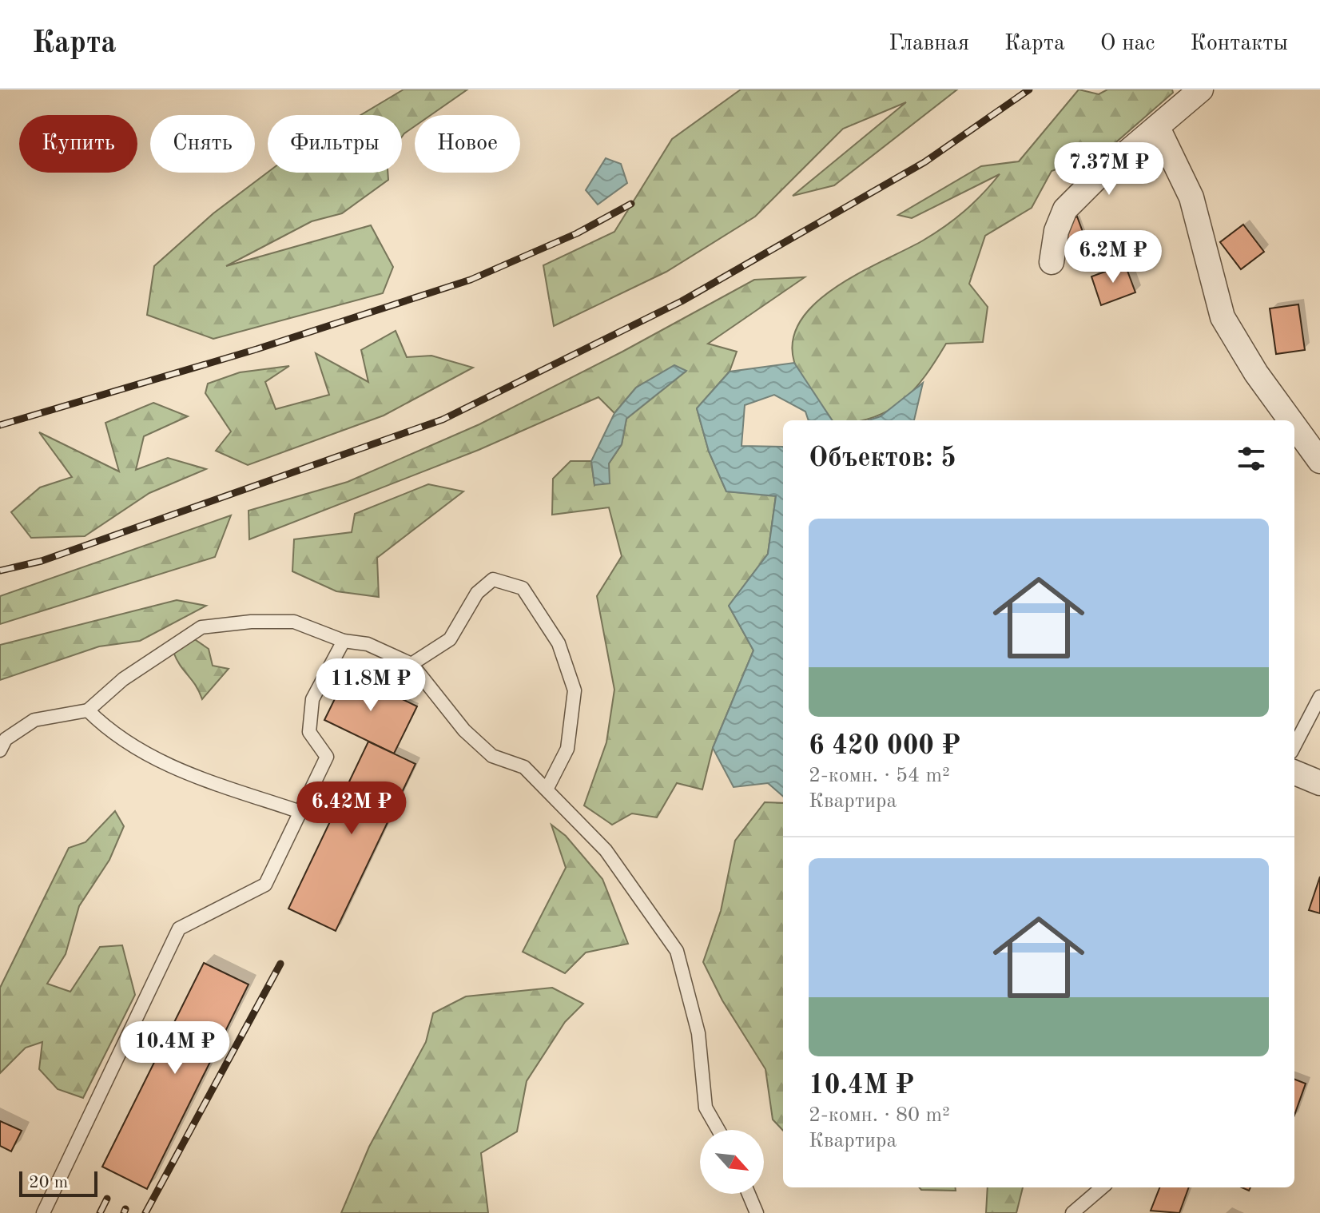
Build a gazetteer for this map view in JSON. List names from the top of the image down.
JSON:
{
  "scale_bar": "20 m",
  "north": "bottom right",
  "page": {
    "header": "Карта",
    "nav": [
      "Главная",
      "Карта",
      "О нас",
      "Контакты"
    ],
    "chip": [
      "Купить",
      "Снять",
      "Фильтры",
      "Новое"
    ],
    "price": [
      "7.37M ₽",
      "6.2M ₽",
      "11.8M ₽",
      "6.42M ₽",
      "10.4M ₽"
    ],
    "heading": "Объектов: 5",
    "list": [
      {
        "name": "6 420 000 ₽",
        "note": "2-комн. · 54 m² · Квартира"
      },
      {
        "name": "10.4M ₽",
        "note": "2-комн. · 80 m² · Квартира"
      }
    ],
    "scale": "20 m"
  }
}
